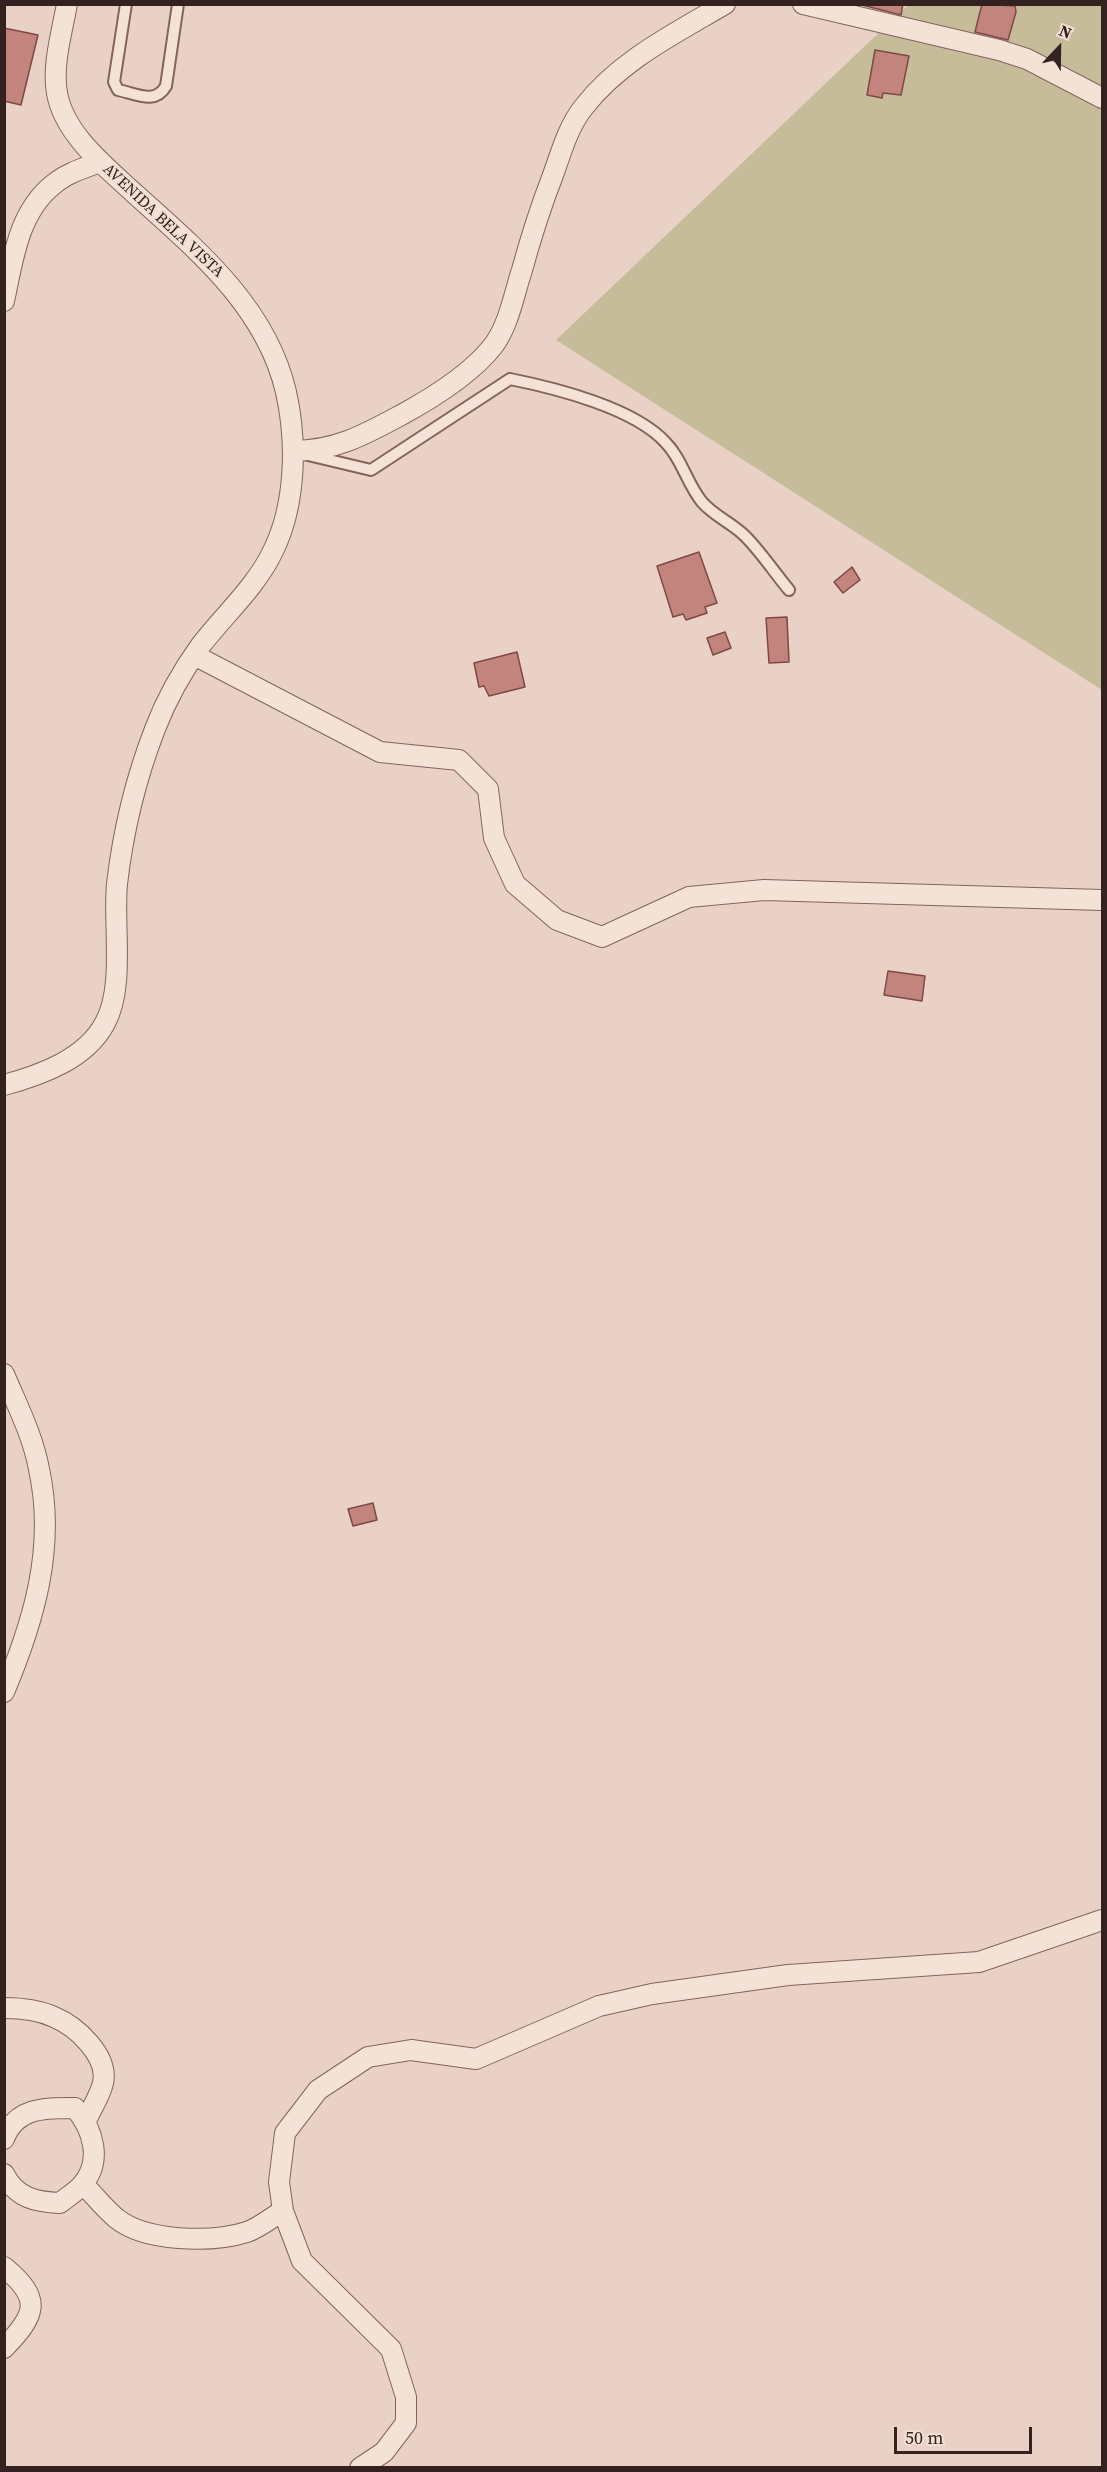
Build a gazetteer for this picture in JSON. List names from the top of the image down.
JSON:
{
  "streets": {
    "street": ["AVENIDA BELA VISTA"]
  },
  "scale_bar": "50 m",
  "north": "top"
}
